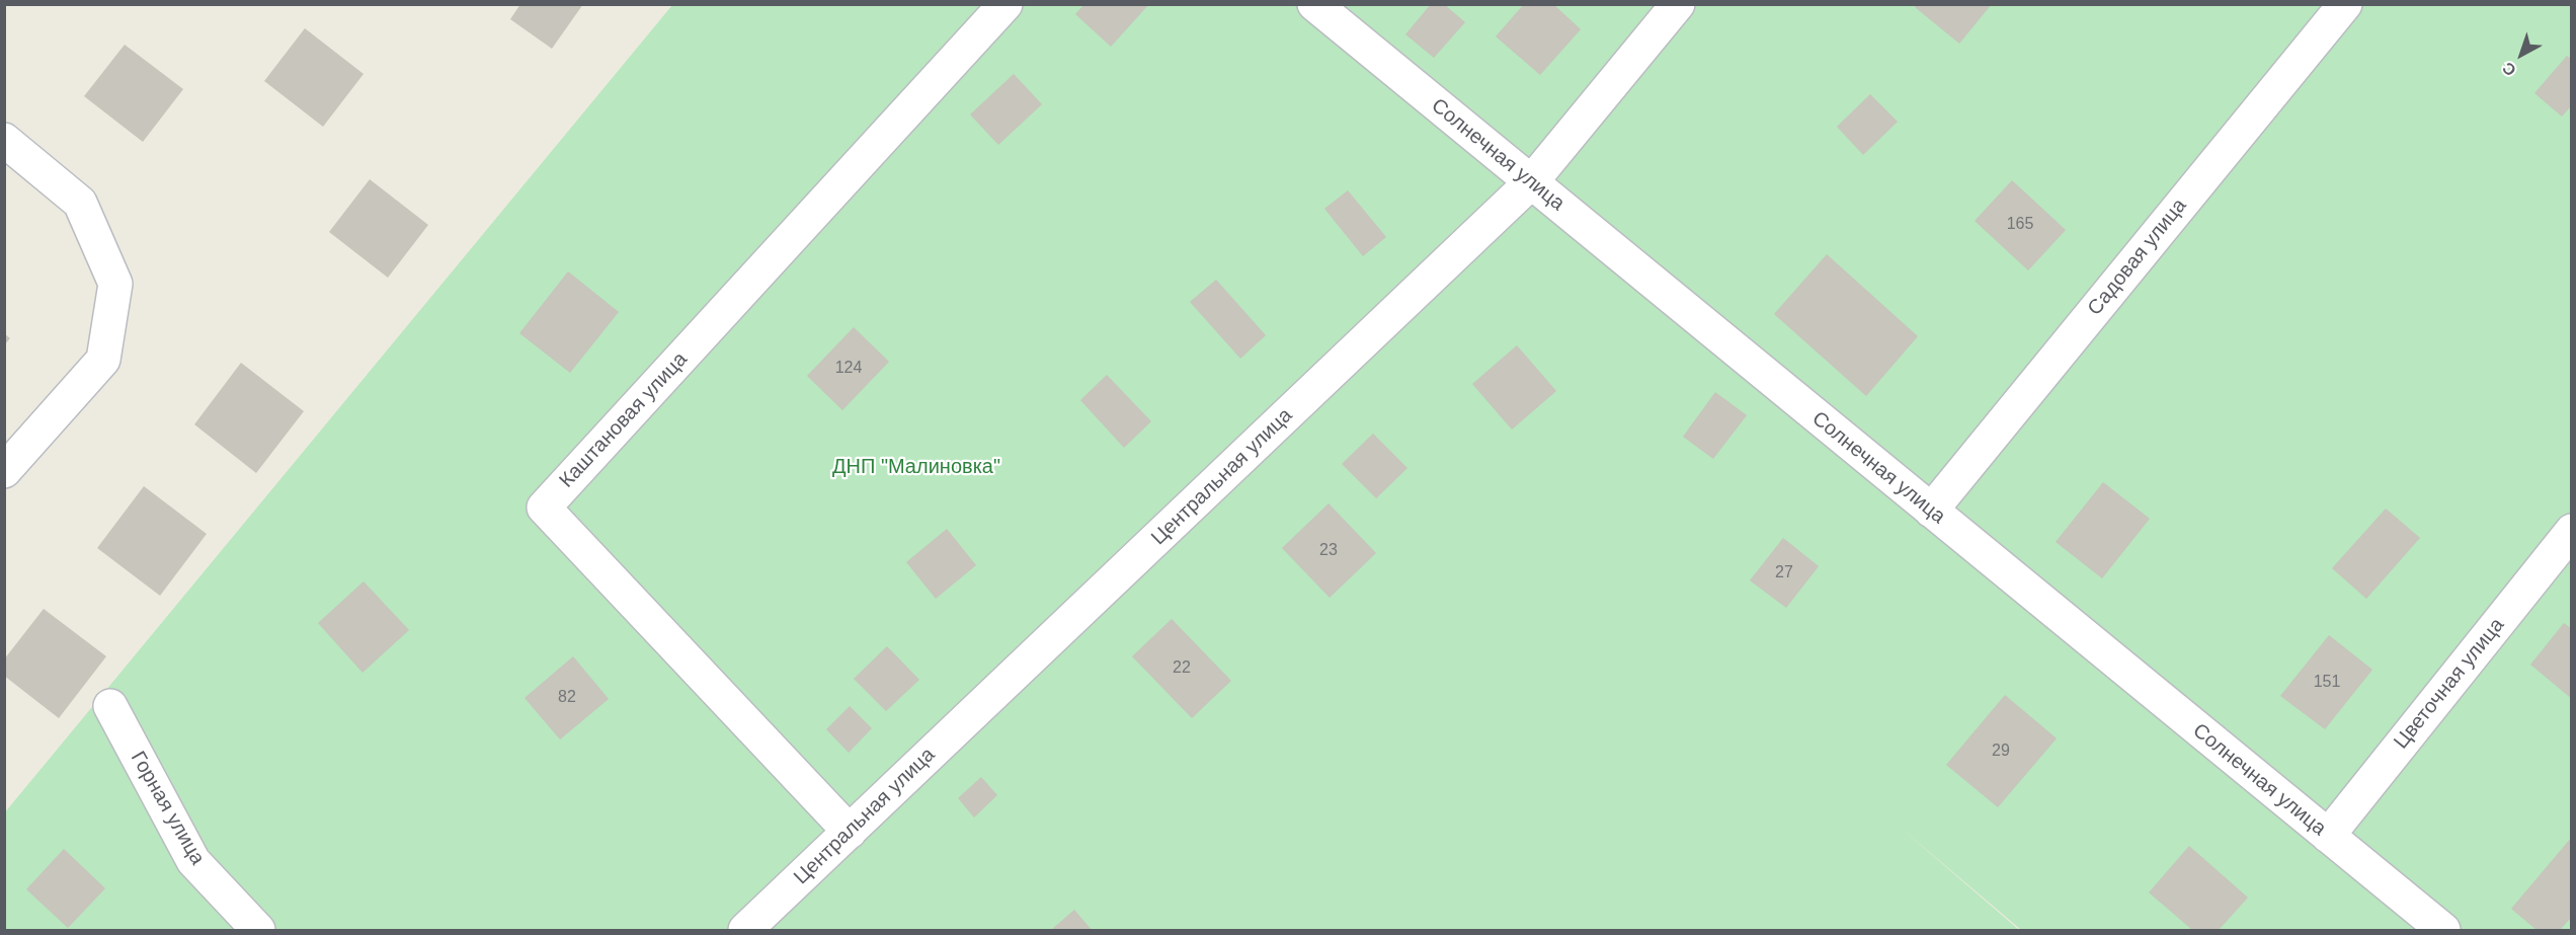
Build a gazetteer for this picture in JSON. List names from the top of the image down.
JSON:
{
  "streets": {
    "street": [
      "Солнечная улица",
      "Садовая улица",
      "Каштановая улица",
      "Центральная улица",
      "Цветочная улица",
      "Горная улица"
    ]
  },
  "crossings": [
    ["Солнечная улица", "Садовая улица"],
    ["Солнечная улица", "Центральная улица"],
    ["Солнечная улица", "Цветочная улица"],
    ["Каштановая улица", "Центральная улица"]
  ],
  "parks": ["ДНП \"Малиновка\""],
  "house_numbers": [
    "165",
    "124",
    "23",
    "27",
    "22",
    "151",
    "82",
    "29"
  ],
  "north": "bottom left"
}
